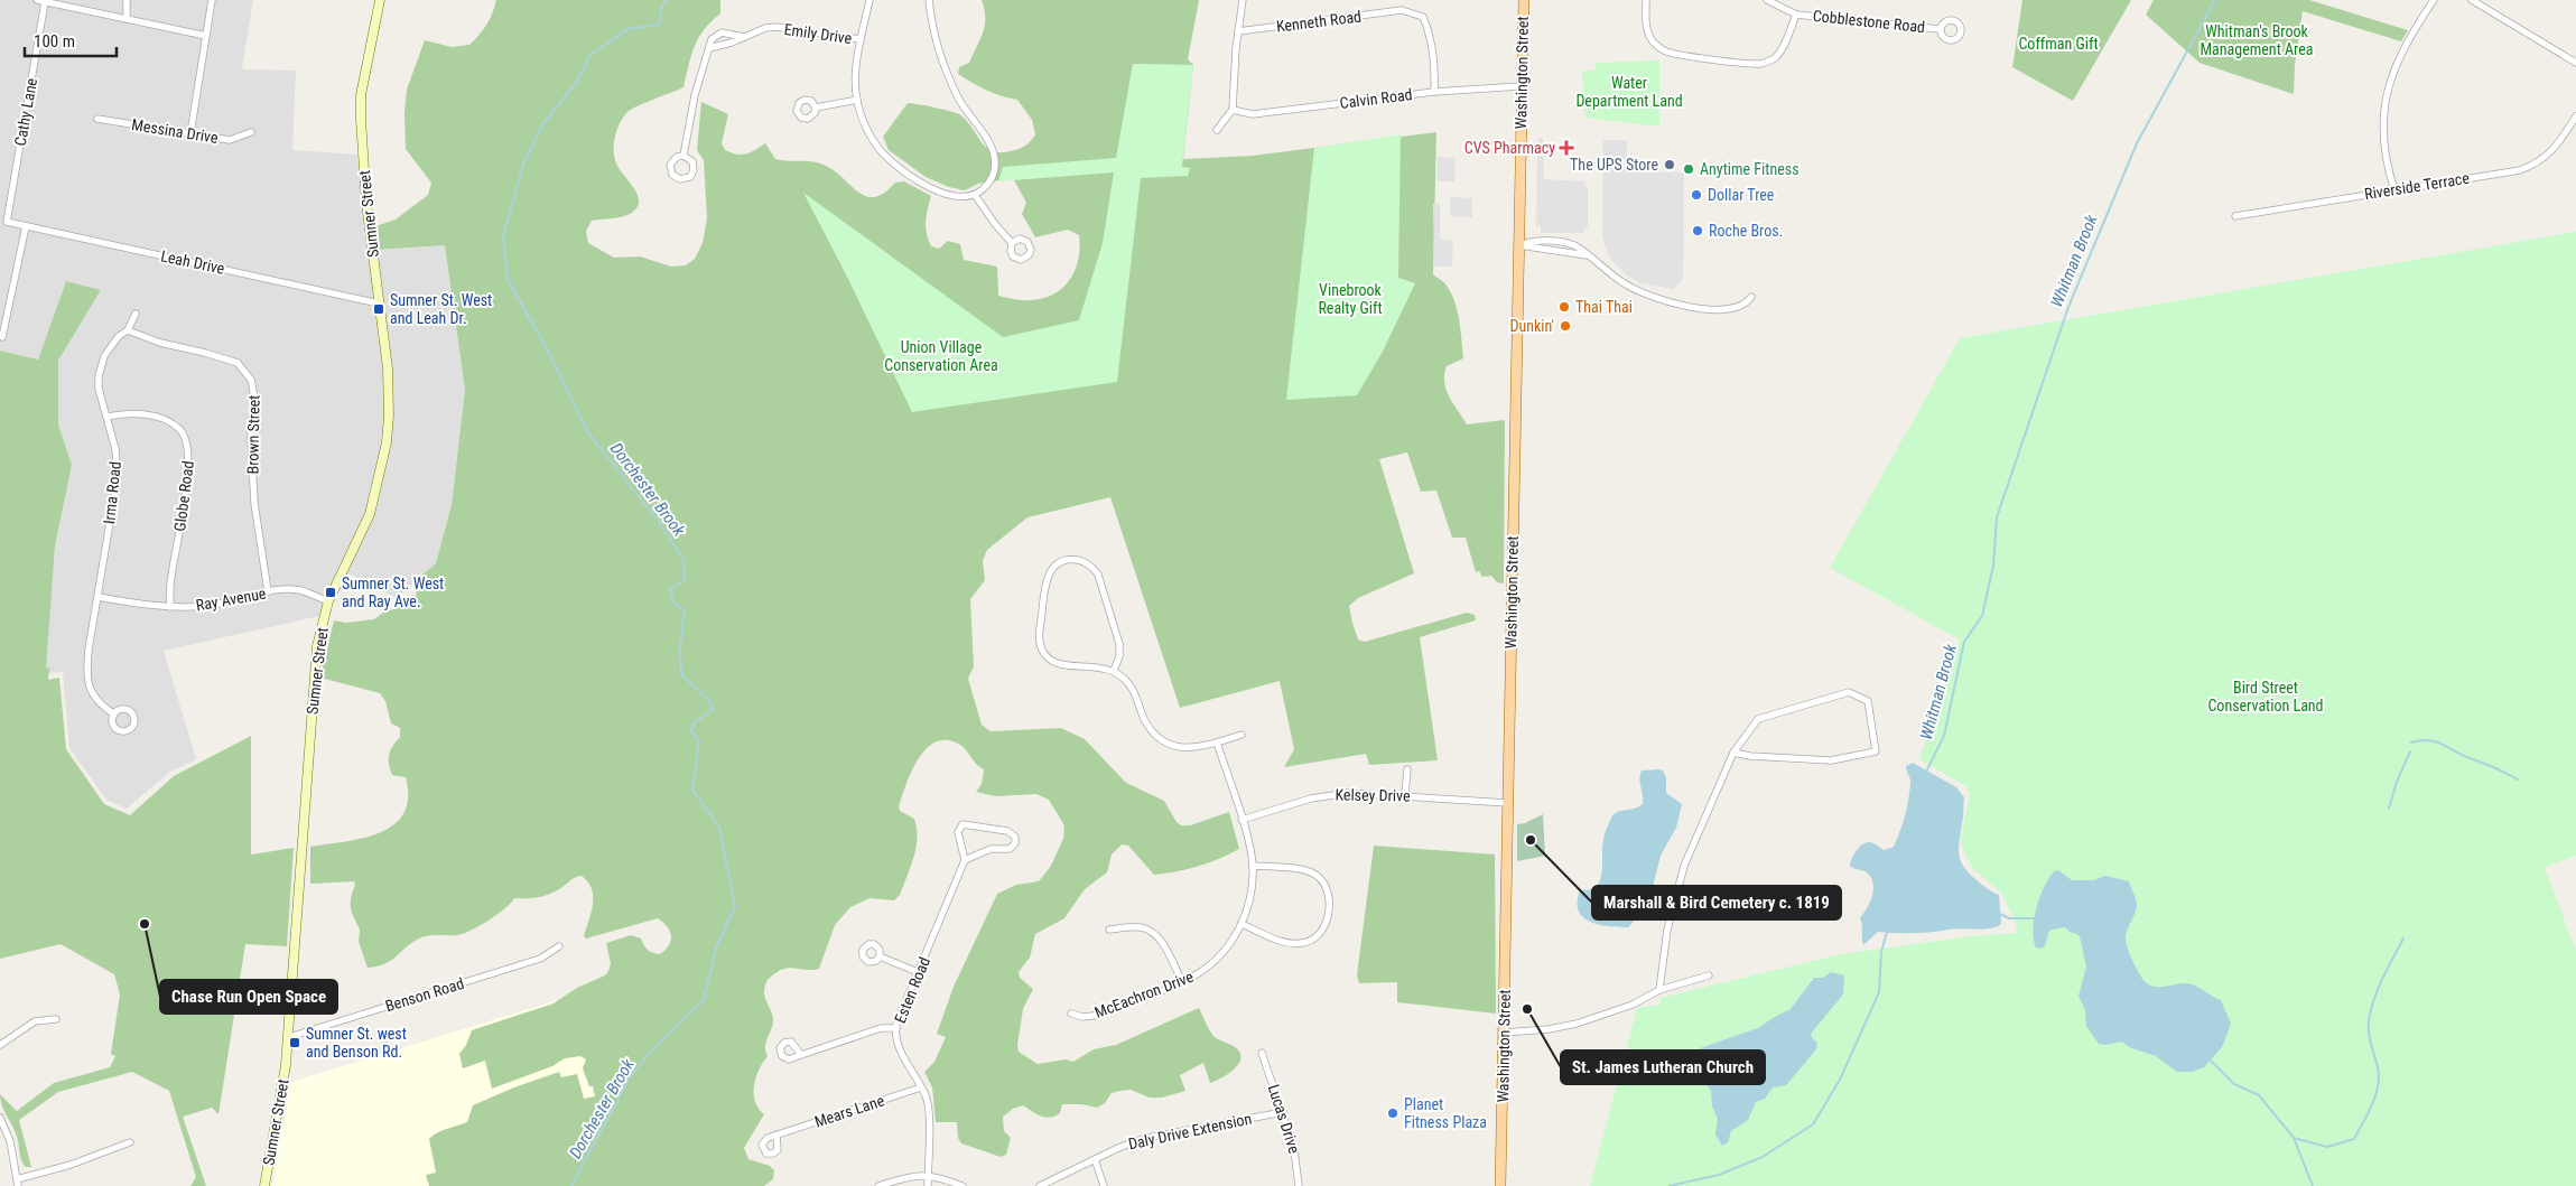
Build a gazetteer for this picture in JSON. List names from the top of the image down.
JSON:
{
  "streets": {
    "main road": ["Washington Street", "Sumner Street"],
    "street": [
      "Kenneth Road",
      "Cobblestone Road",
      "Emily Drive",
      "Calvin Road",
      "Cathy Lane",
      "Messina Drive",
      "Riverside Terrace",
      "Leah Drive",
      "Brown Street",
      "Irma Road",
      "Globe Road",
      "Ray Avenue",
      "Kelsey Drive",
      "Esten Road",
      "Benson Road",
      "McEachron Drive",
      "Mears Lane",
      "Lucas Drive",
      "Daly Drive Extension"
    ]
  },
  "crossings": [
    ["Kenneth Road", "Calvin Road"],
    ["Washington Street", "Calvin Road"],
    ["Washington Street", "Kelsey Drive"],
    ["Cathy Lane", "Leah Drive"],
    ["Sumner Street", "Leah Drive"],
    ["Sumner Street", "Ray Avenue"],
    ["Sumner Street", "Benson Road"],
    ["Brown Street", "Irma Road"],
    ["Brown Street", "Ray Avenue"],
    ["Irma Road", "Globe Road"],
    ["Irma Road", "Ray Avenue"],
    ["Globe Road", "Ray Avenue"],
    ["Kelsey Drive", "McEachron Drive"],
    ["Esten Road", "Mears Lane"],
    ["Lucas Drive", "Daly Drive Extension"]
  ],
  "water": ["Whitman Brook", "Dorchester Brook"],
  "parks": [
    "Whitman's Brook Management Area",
    "Coffman Gift",
    "Water Department Land",
    "Vinebrook Realty Gift",
    "Union Village Conservation Area",
    "Bird Street Conservation Land"
  ],
  "places": {
    "health": ["CVS Pharmacy"],
    "other": [
      "The UPS Store",
      "Anytime Fitness",
      "Dollar Tree",
      "Roche Bros.",
      "Thai Thai",
      "Dunkin'",
      "Marshall & Bird Cemetery c. 1819",
      "Chase Run Open Space",
      "St. James Lutheran Church",
      "Planet Fitness Plaza"
    ],
    "transit": ["Sumner St. West and Leah Dr.", "Sumner St. West and Ray Ave.", "Sumner St. west and Benson Rd."]
  },
  "scale_bar": "100 m"
}
